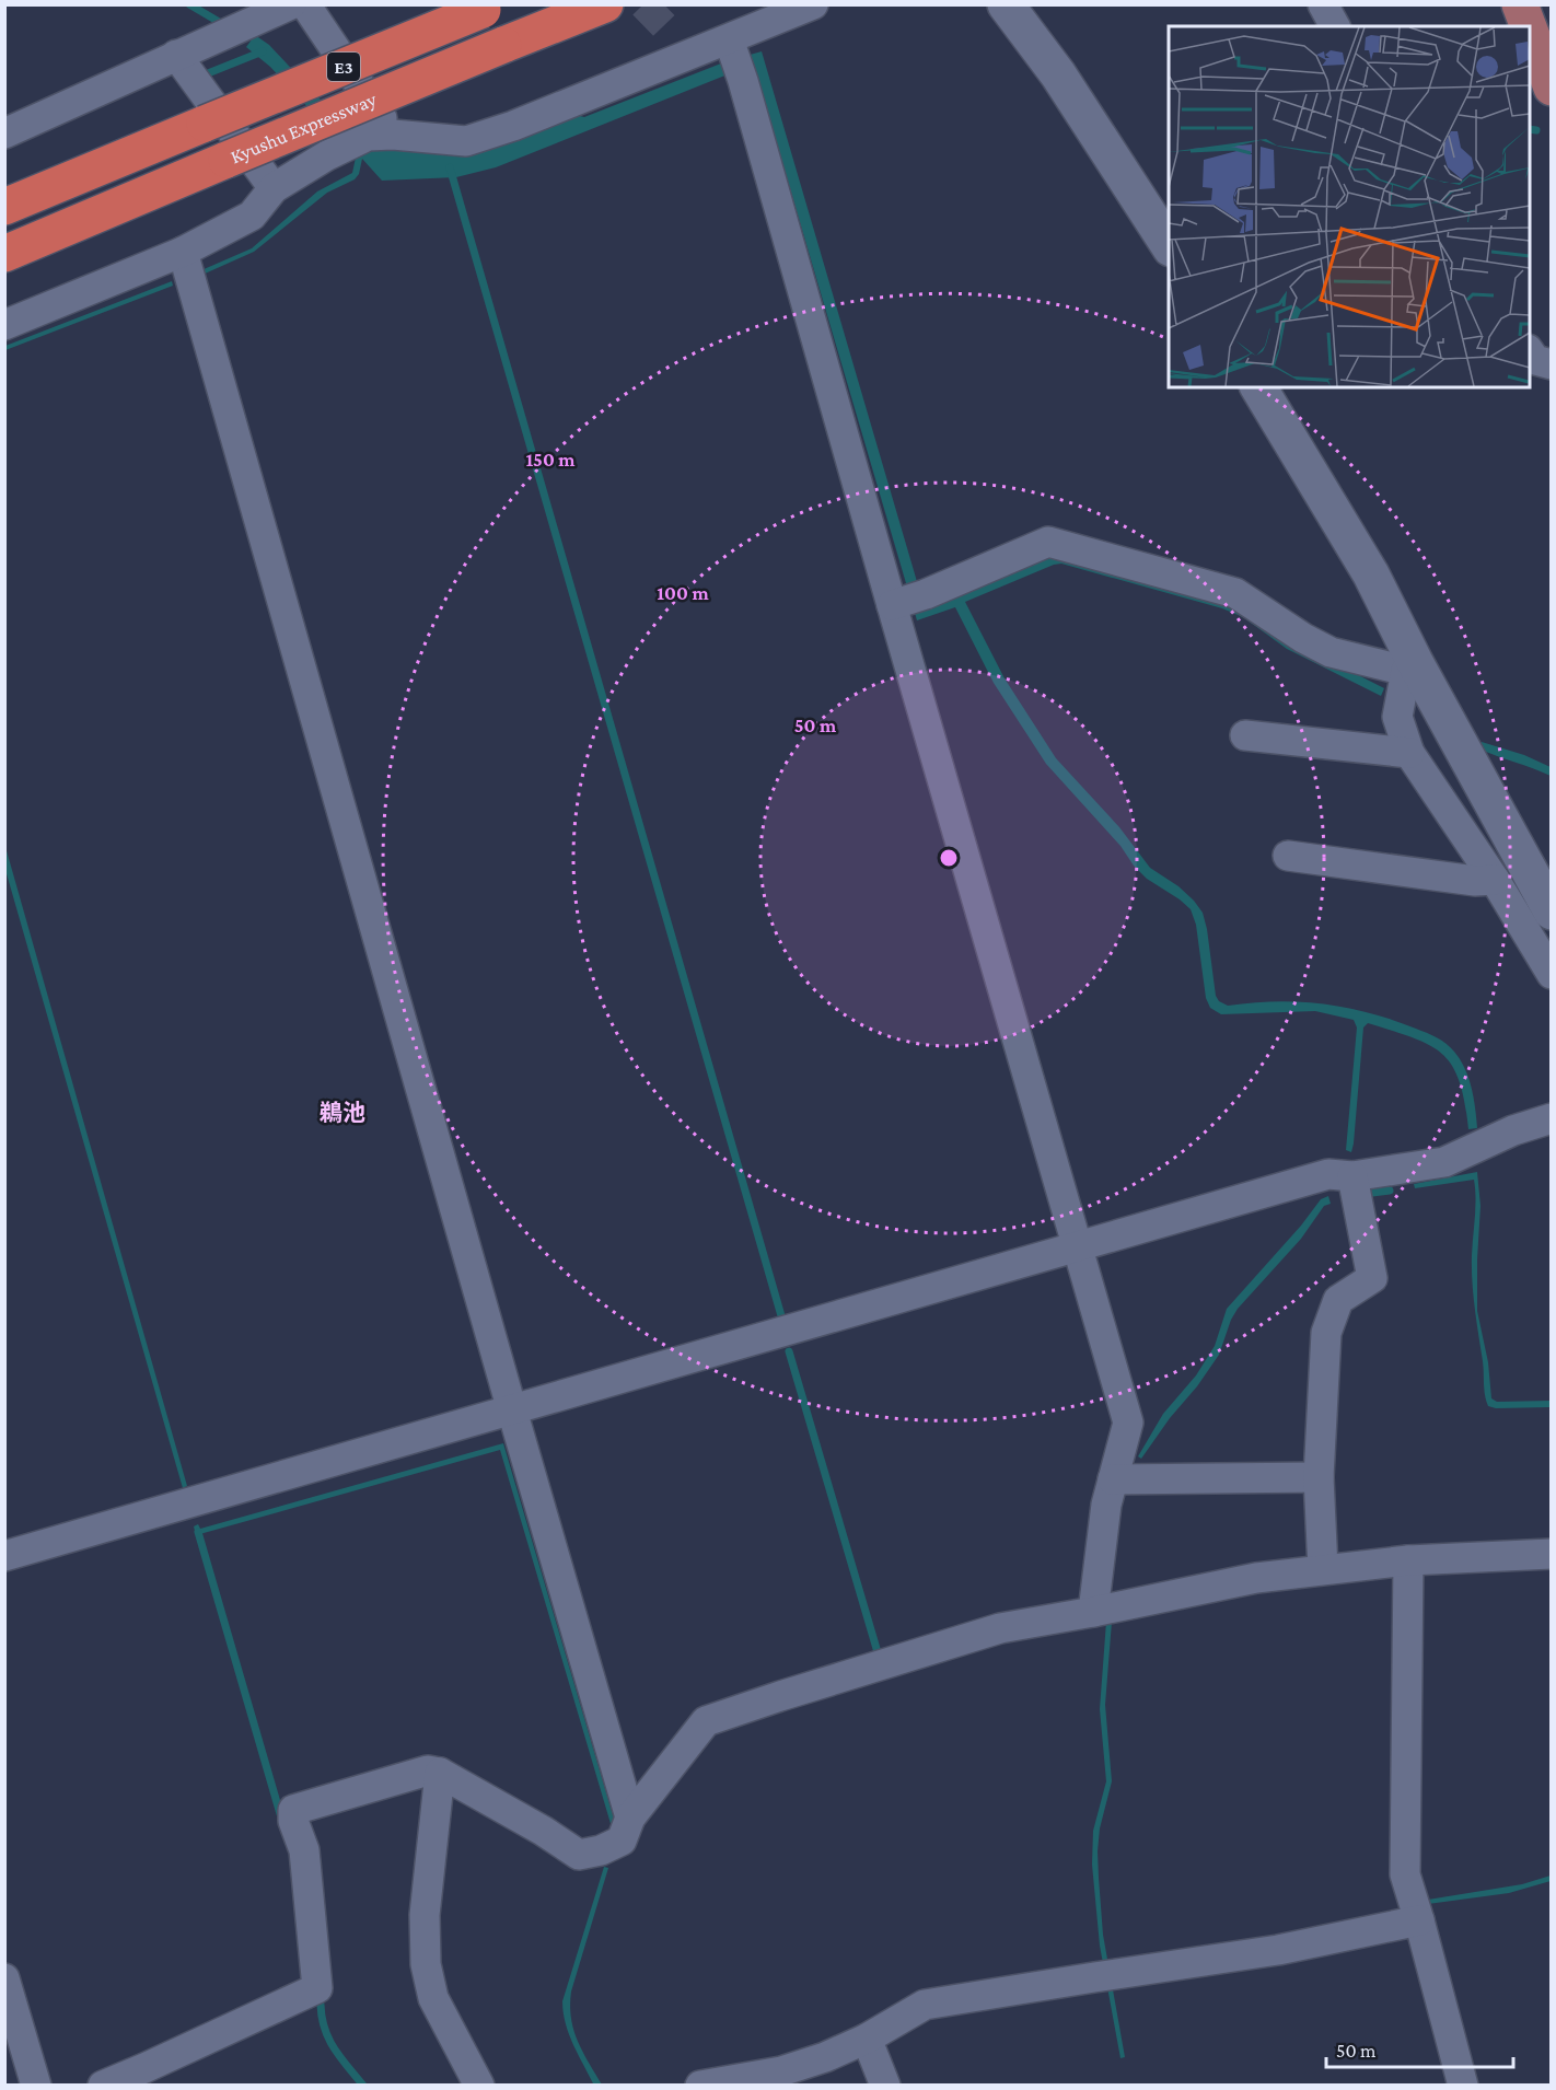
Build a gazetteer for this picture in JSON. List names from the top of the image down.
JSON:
{
  "streets": {
    "highway": ["E3", "Kyushu Expressway"]
  },
  "districts": ["鵜池"],
  "scale_bar": "50 m",
  "rings": ["150 m", "100 m", "50 m"]
}
